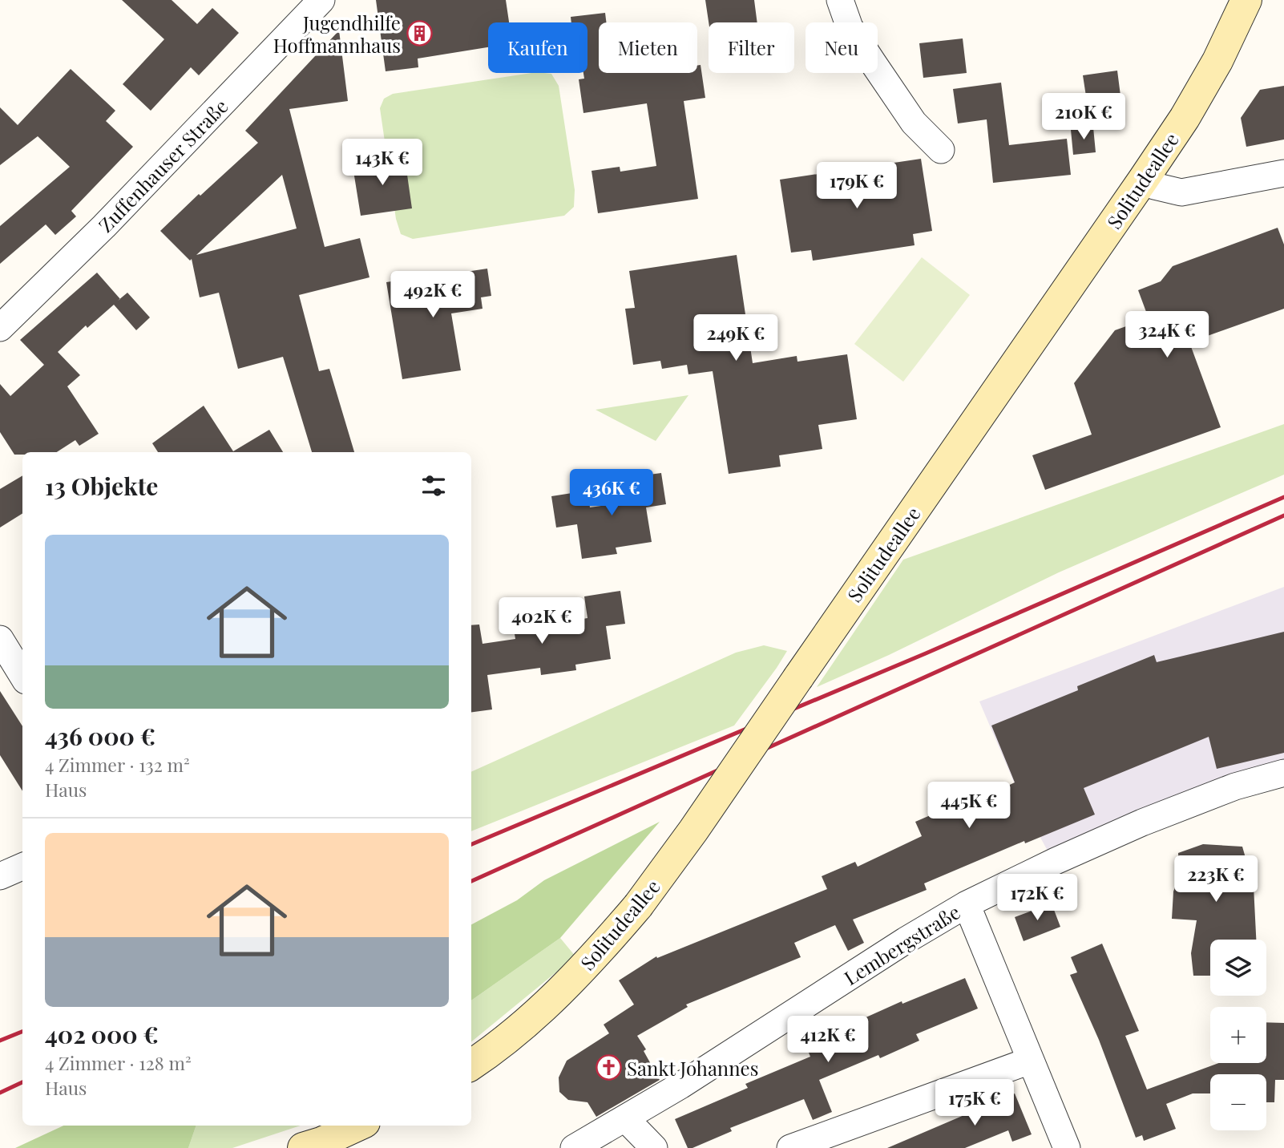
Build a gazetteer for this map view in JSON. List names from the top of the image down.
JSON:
{
  "streets": {
    "main road": ["Solitudeallee"],
    "street": ["Zuffenhauser Straße", "Lembergstraße"]
  },
  "places": {
    "building": ["Jugendhilfe Hoffmannhaus"],
    "church": ["Sankt Johannes"]
  },
  "page": {
    "chip": [
      "Kaufen",
      "Mieten",
      "Filter",
      "Neu"
    ],
    "price": [
      "210K €",
      "143K €",
      "179K €",
      "492K €",
      "324K €",
      "249K €",
      "436K €",
      "402K €",
      "445K €",
      "223K €",
      "172K €",
      "412K €",
      "175K €"
    ],
    "heading": "13 Objekte",
    "list": [
      {
        "name": "436 000 €",
        "note": "4 Zimmer · 132 m² · Haus"
      },
      {
        "name": "402 000 €",
        "note": "4 Zimmer · 128 m² · Haus"
      }
    ],
    "map_buttons": ["+", "−"]
  }
}
